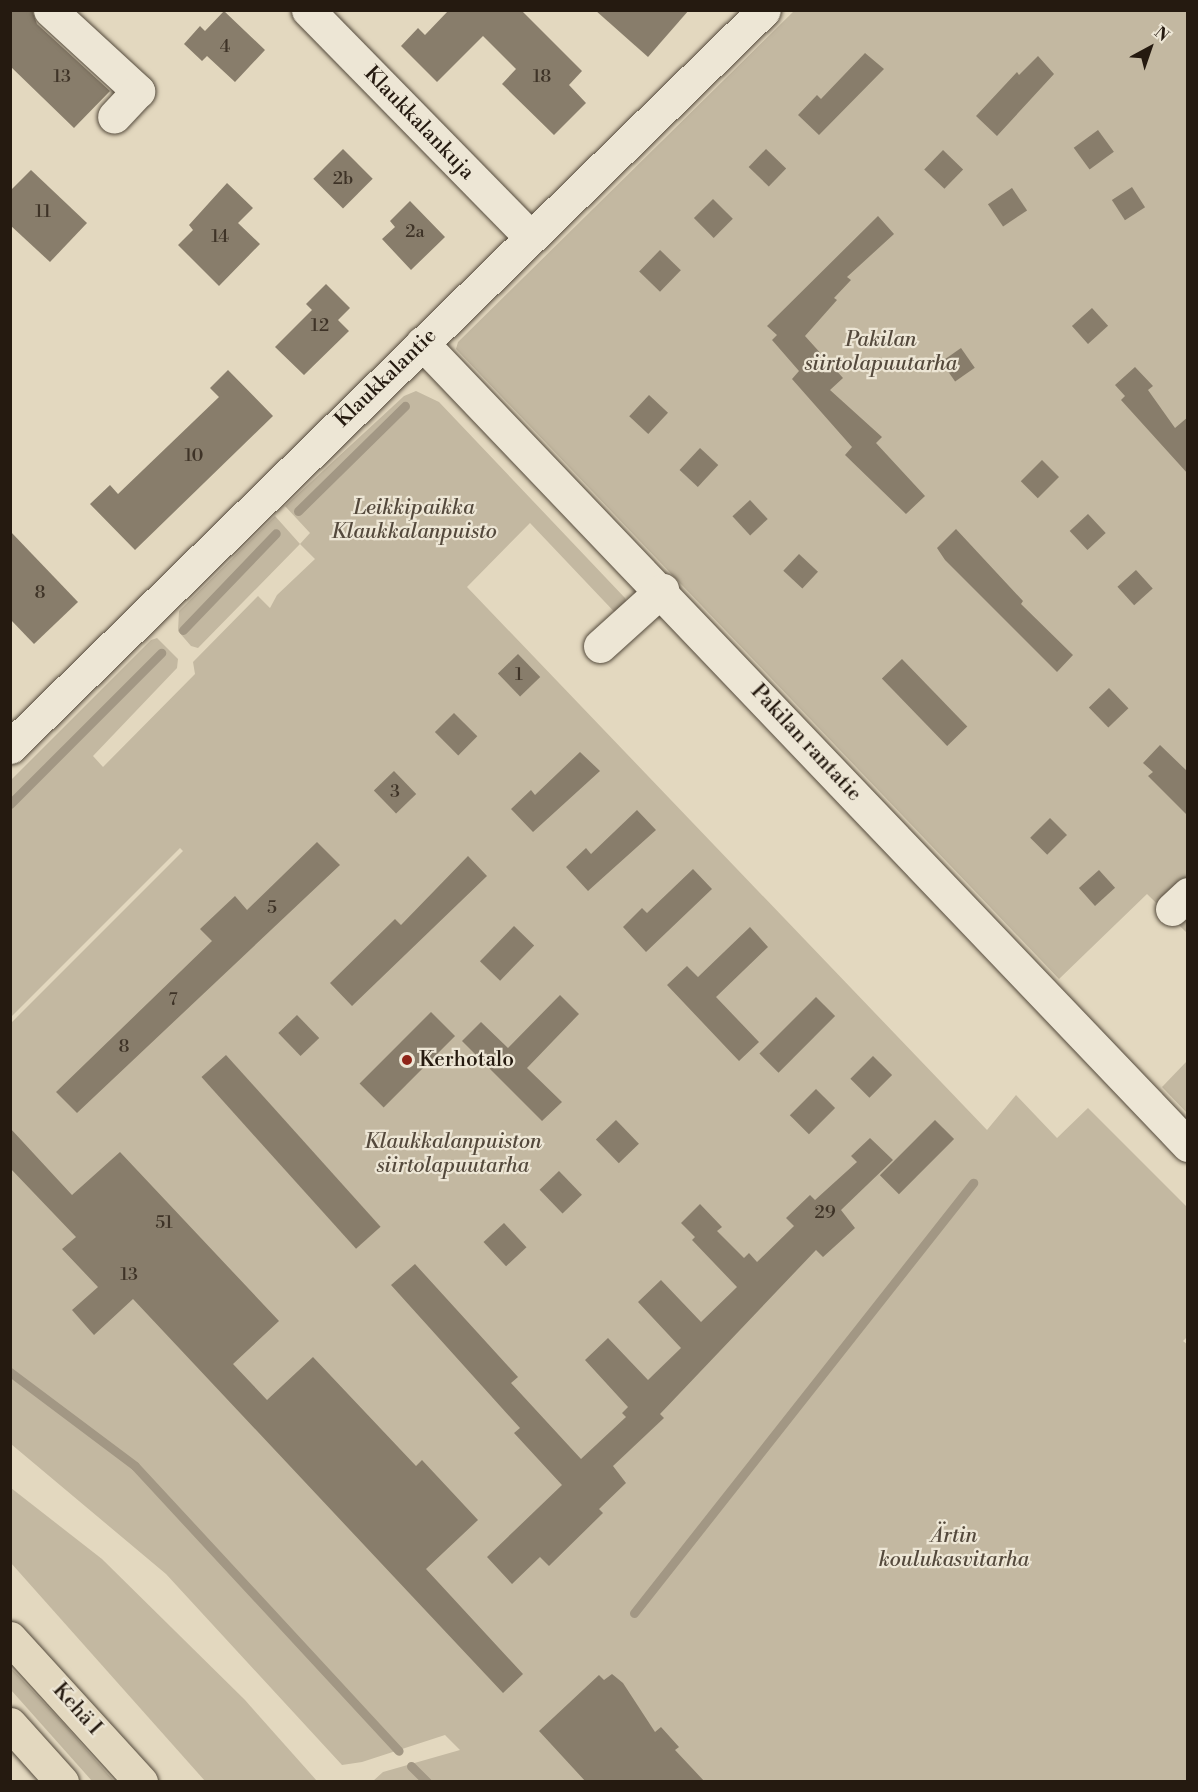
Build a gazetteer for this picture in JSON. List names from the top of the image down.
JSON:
{
  "streets": {
    "highway": ["Kehä I"],
    "street": ["Klaukkalankuja", "Klaukkalantie", "Pakilan rantatie"]
  },
  "crossings": [
    ["Klaukkalankuja", "Klaukkalantie"],
    ["Klaukkalantie", "Pakilan rantatie"]
  ],
  "parks": [
    "Pakilan siirtolapuutarha",
    "Leikkipaikka Klaukkalanpuisto",
    "Klaukkalanpuiston siirtolapuutarha",
    "Ärtin koulukasvitarha"
  ],
  "places": ["Kerhotalo"],
  "house_numbers": [
    "4",
    "13",
    "18",
    "2b",
    "11",
    "2a",
    "14",
    "12",
    "10",
    "8",
    "1",
    "3",
    "5",
    "7",
    "8",
    "29",
    "51",
    "13"
  ],
  "north": "top right"
}
